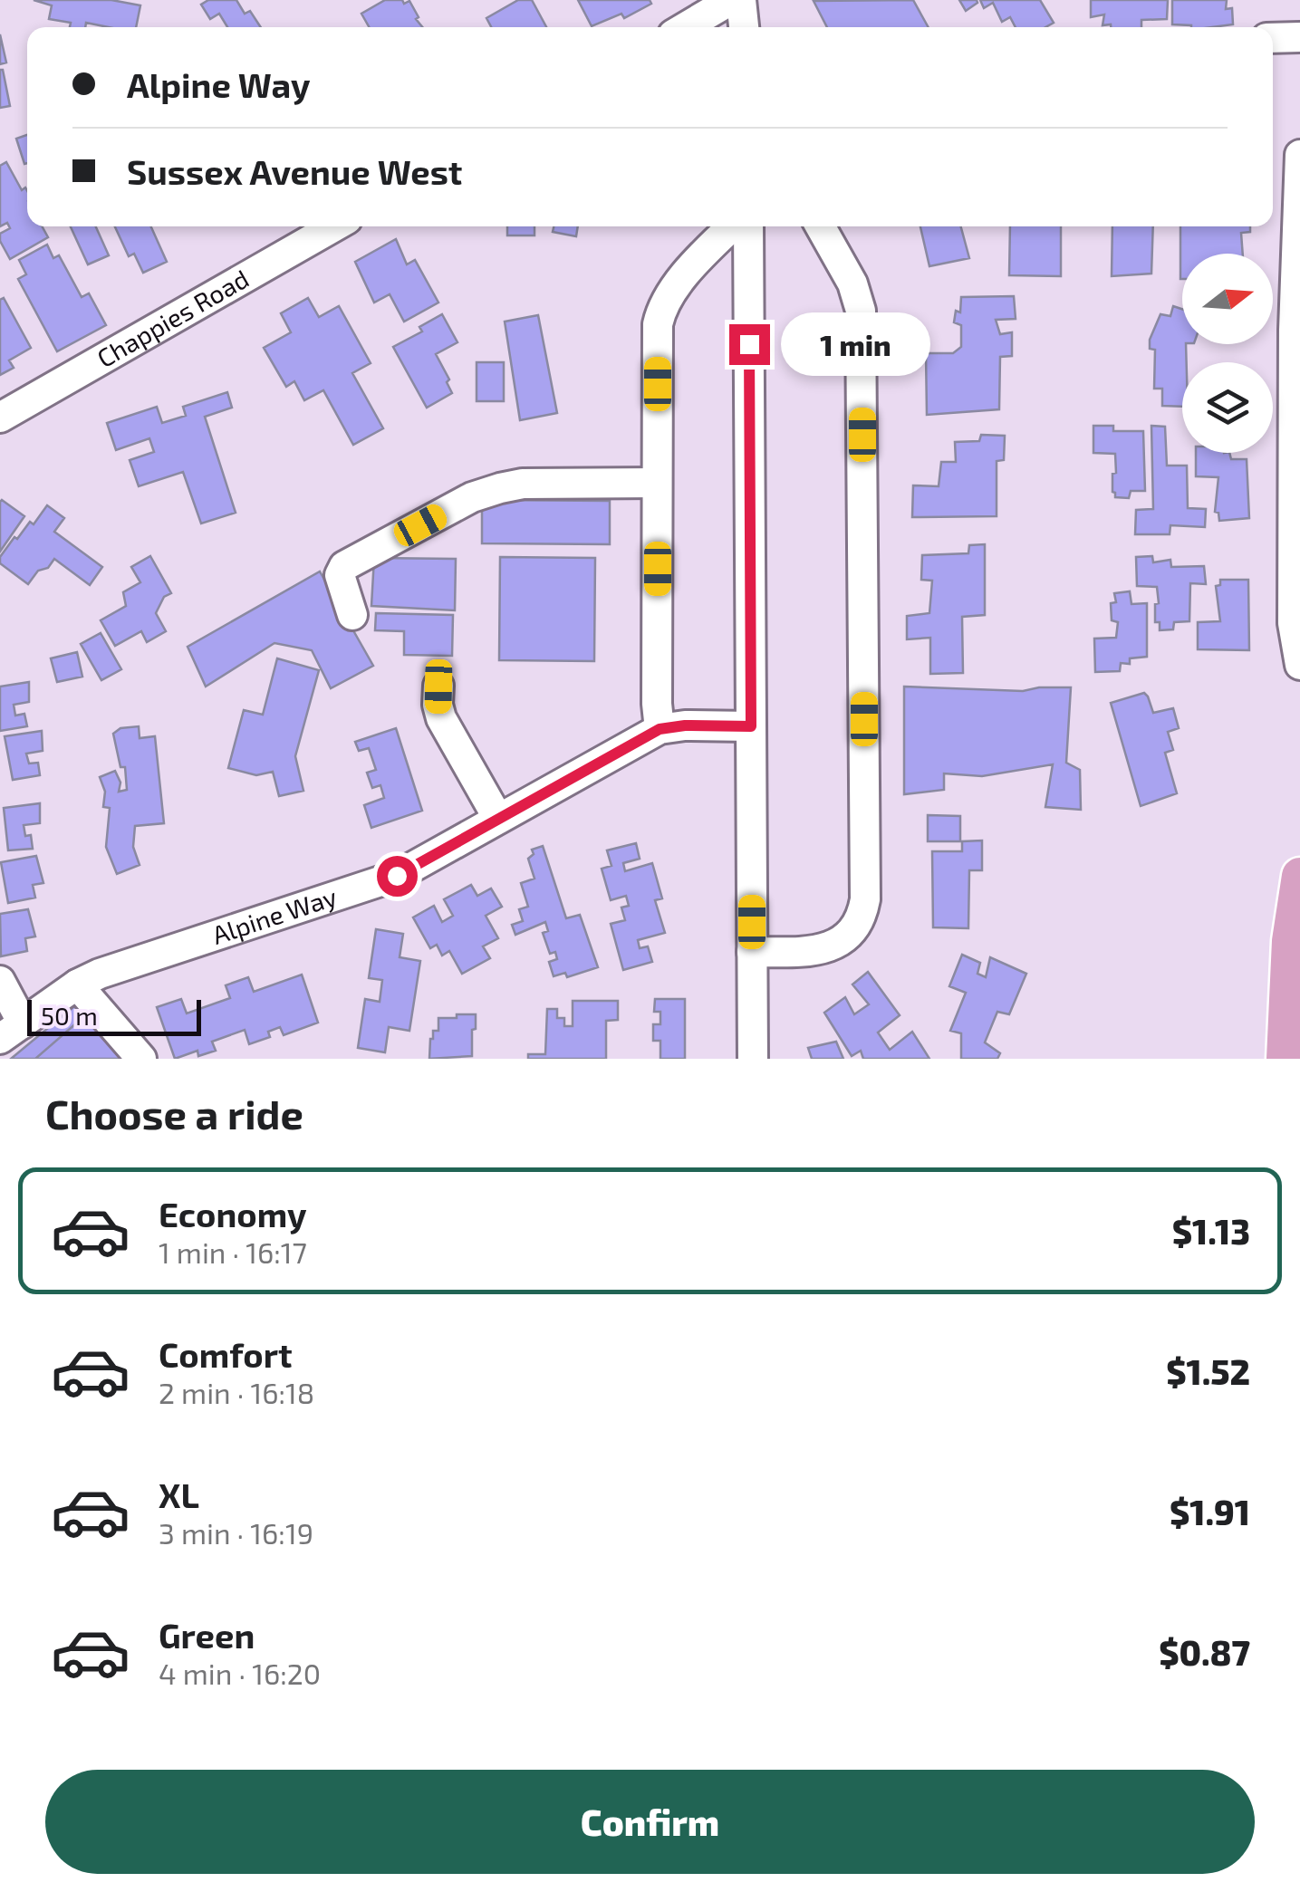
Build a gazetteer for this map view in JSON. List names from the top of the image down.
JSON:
{
  "streets": {
    "street": ["Chappies Road", "Alpine Way"]
  },
  "scale_bar": "50 m",
  "north": "right",
  "page": {
    "banner": ["Alpine Way", "Sussex Avenue West"],
    "bubble": "1 min",
    "scale": "50 m",
    "heading": "Choose a ride",
    "list": [
      {
        "name": "Economy",
        "note": "1 min · 16:17",
        "value": "$1.13"
      },
      {
        "name": "Comfort",
        "note": "2 min · 16:18",
        "value": "$1.52"
      },
      {
        "name": "XL",
        "note": "3 min · 16:19",
        "value": "$1.91"
      },
      {
        "name": "Green",
        "note": "4 min · 16:20",
        "value": "$0.87"
      }
    ],
    "buttons": "Confirm"
  }
}
